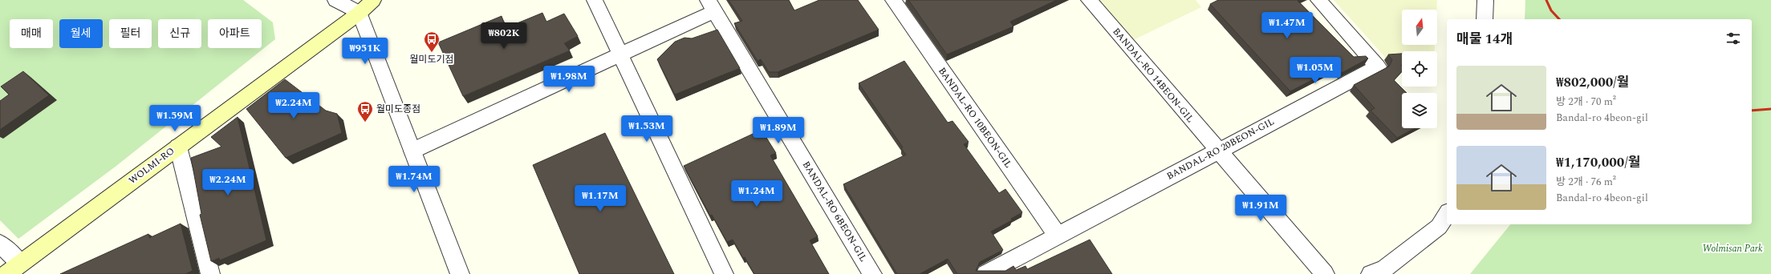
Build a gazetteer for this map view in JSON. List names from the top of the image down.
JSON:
{
  "streets": {
    "main road": ["WOLMI-RO"],
    "street": [
      "BANDAL-RO 14BEON-GIL",
      "BANDAL-RO 10BEON-GIL",
      "BANDAL-RO 20BEON-GIL",
      "BANDAL-RO 6BEON-GIL"
    ]
  },
  "crossings": [
    ["BANDAL-RO 14BEON-GIL", "BANDAL-RO 20BEON-GIL"],
    ["BANDAL-RO 10BEON-GIL", "BANDAL-RO 20BEON-GIL"]
  ],
  "parks": ["Wolmisan Park"],
  "places": {
    "bus stop": ["월미도기점", "월미도종점"]
  },
  "north": "top",
  "page": {
    "price": [
      "₩1.47M",
      "₩802K",
      "₩951K",
      "₩1.05M",
      "₩1.98M",
      "₩2.24M",
      "₩1.59M",
      "₩1.53M",
      "₩1.89M",
      "₩1.74M",
      "₩2.24M",
      "₩1.24M",
      "₩1.17M",
      "₩1.91M"
    ],
    "chip": [
      "매매",
      "월세",
      "필터",
      "신규",
      "아파트"
    ],
    "heading": "매물 14개",
    "list": [
      {
        "name": "₩802,000/월",
        "note": "방 2개 · 70 m² · Bandal-ro 4beon-gil"
      },
      {
        "name": "₩1,170,000/월",
        "note": "방 2개 · 76 m² · Bandal-ro 4beon-gil"
      }
    ]
  }
}
